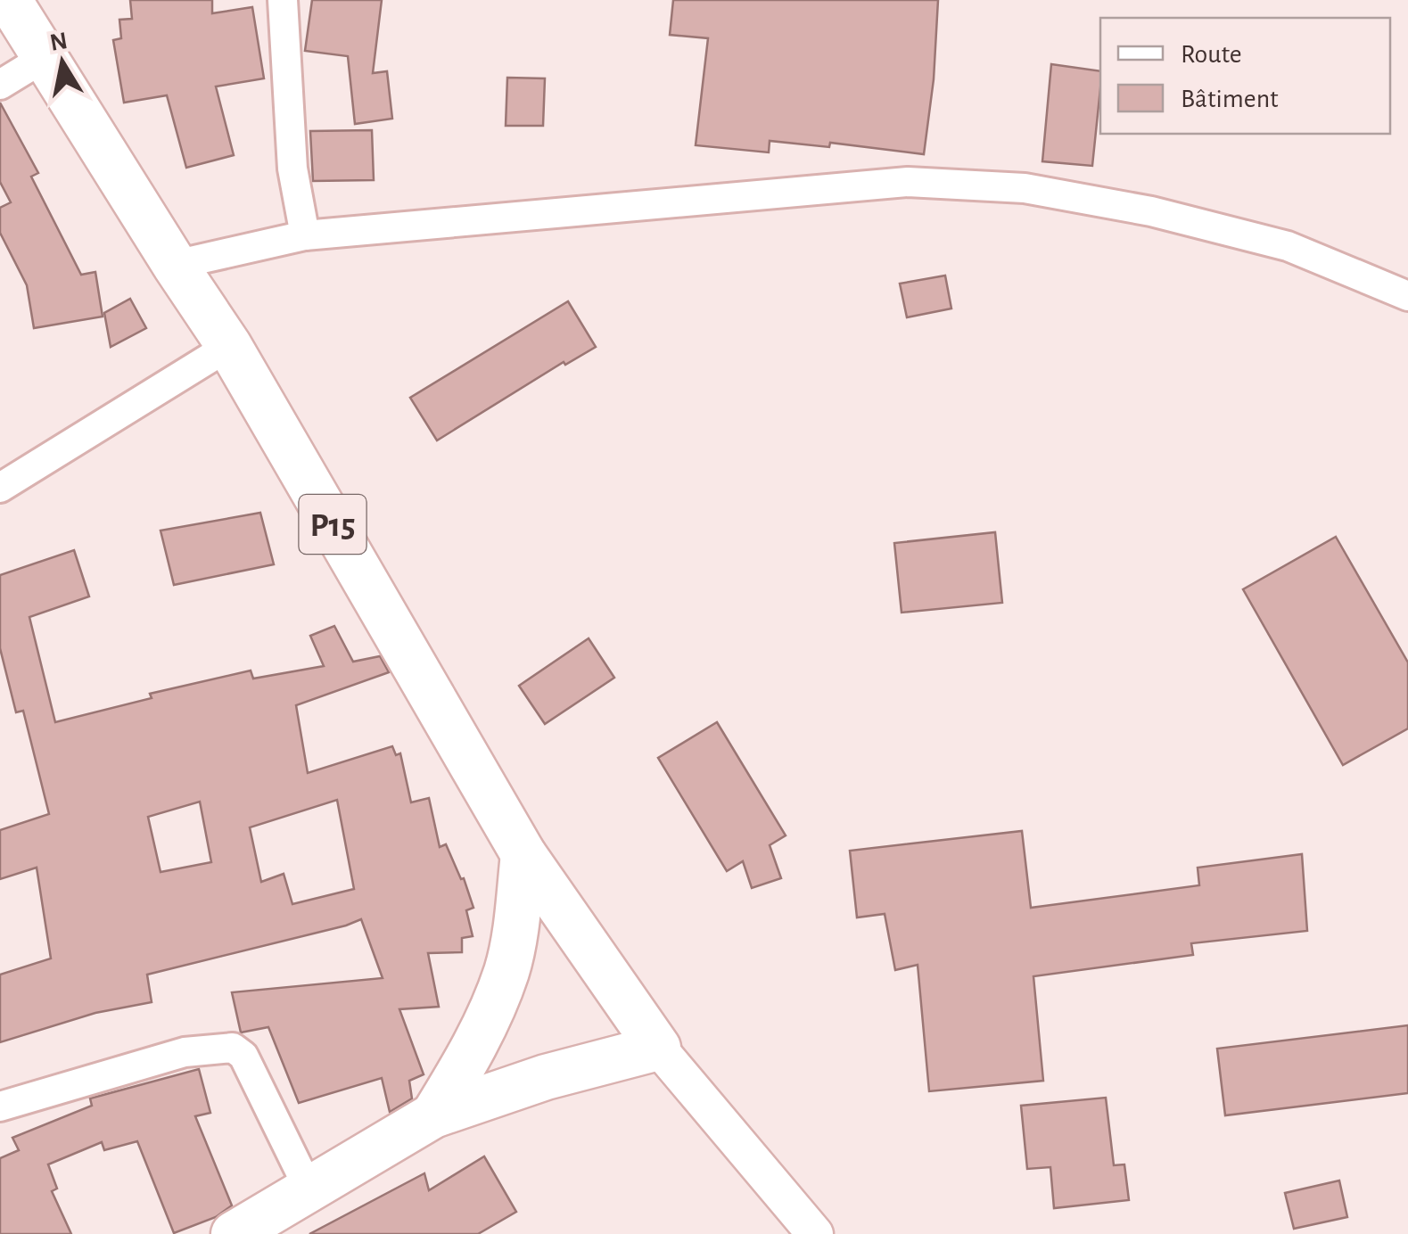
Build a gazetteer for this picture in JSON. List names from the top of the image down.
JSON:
{
  "streets": {
    "main road": ["P15"]
  },
  "legend": ["Route", "Bâtiment"],
  "north": "top"
}
